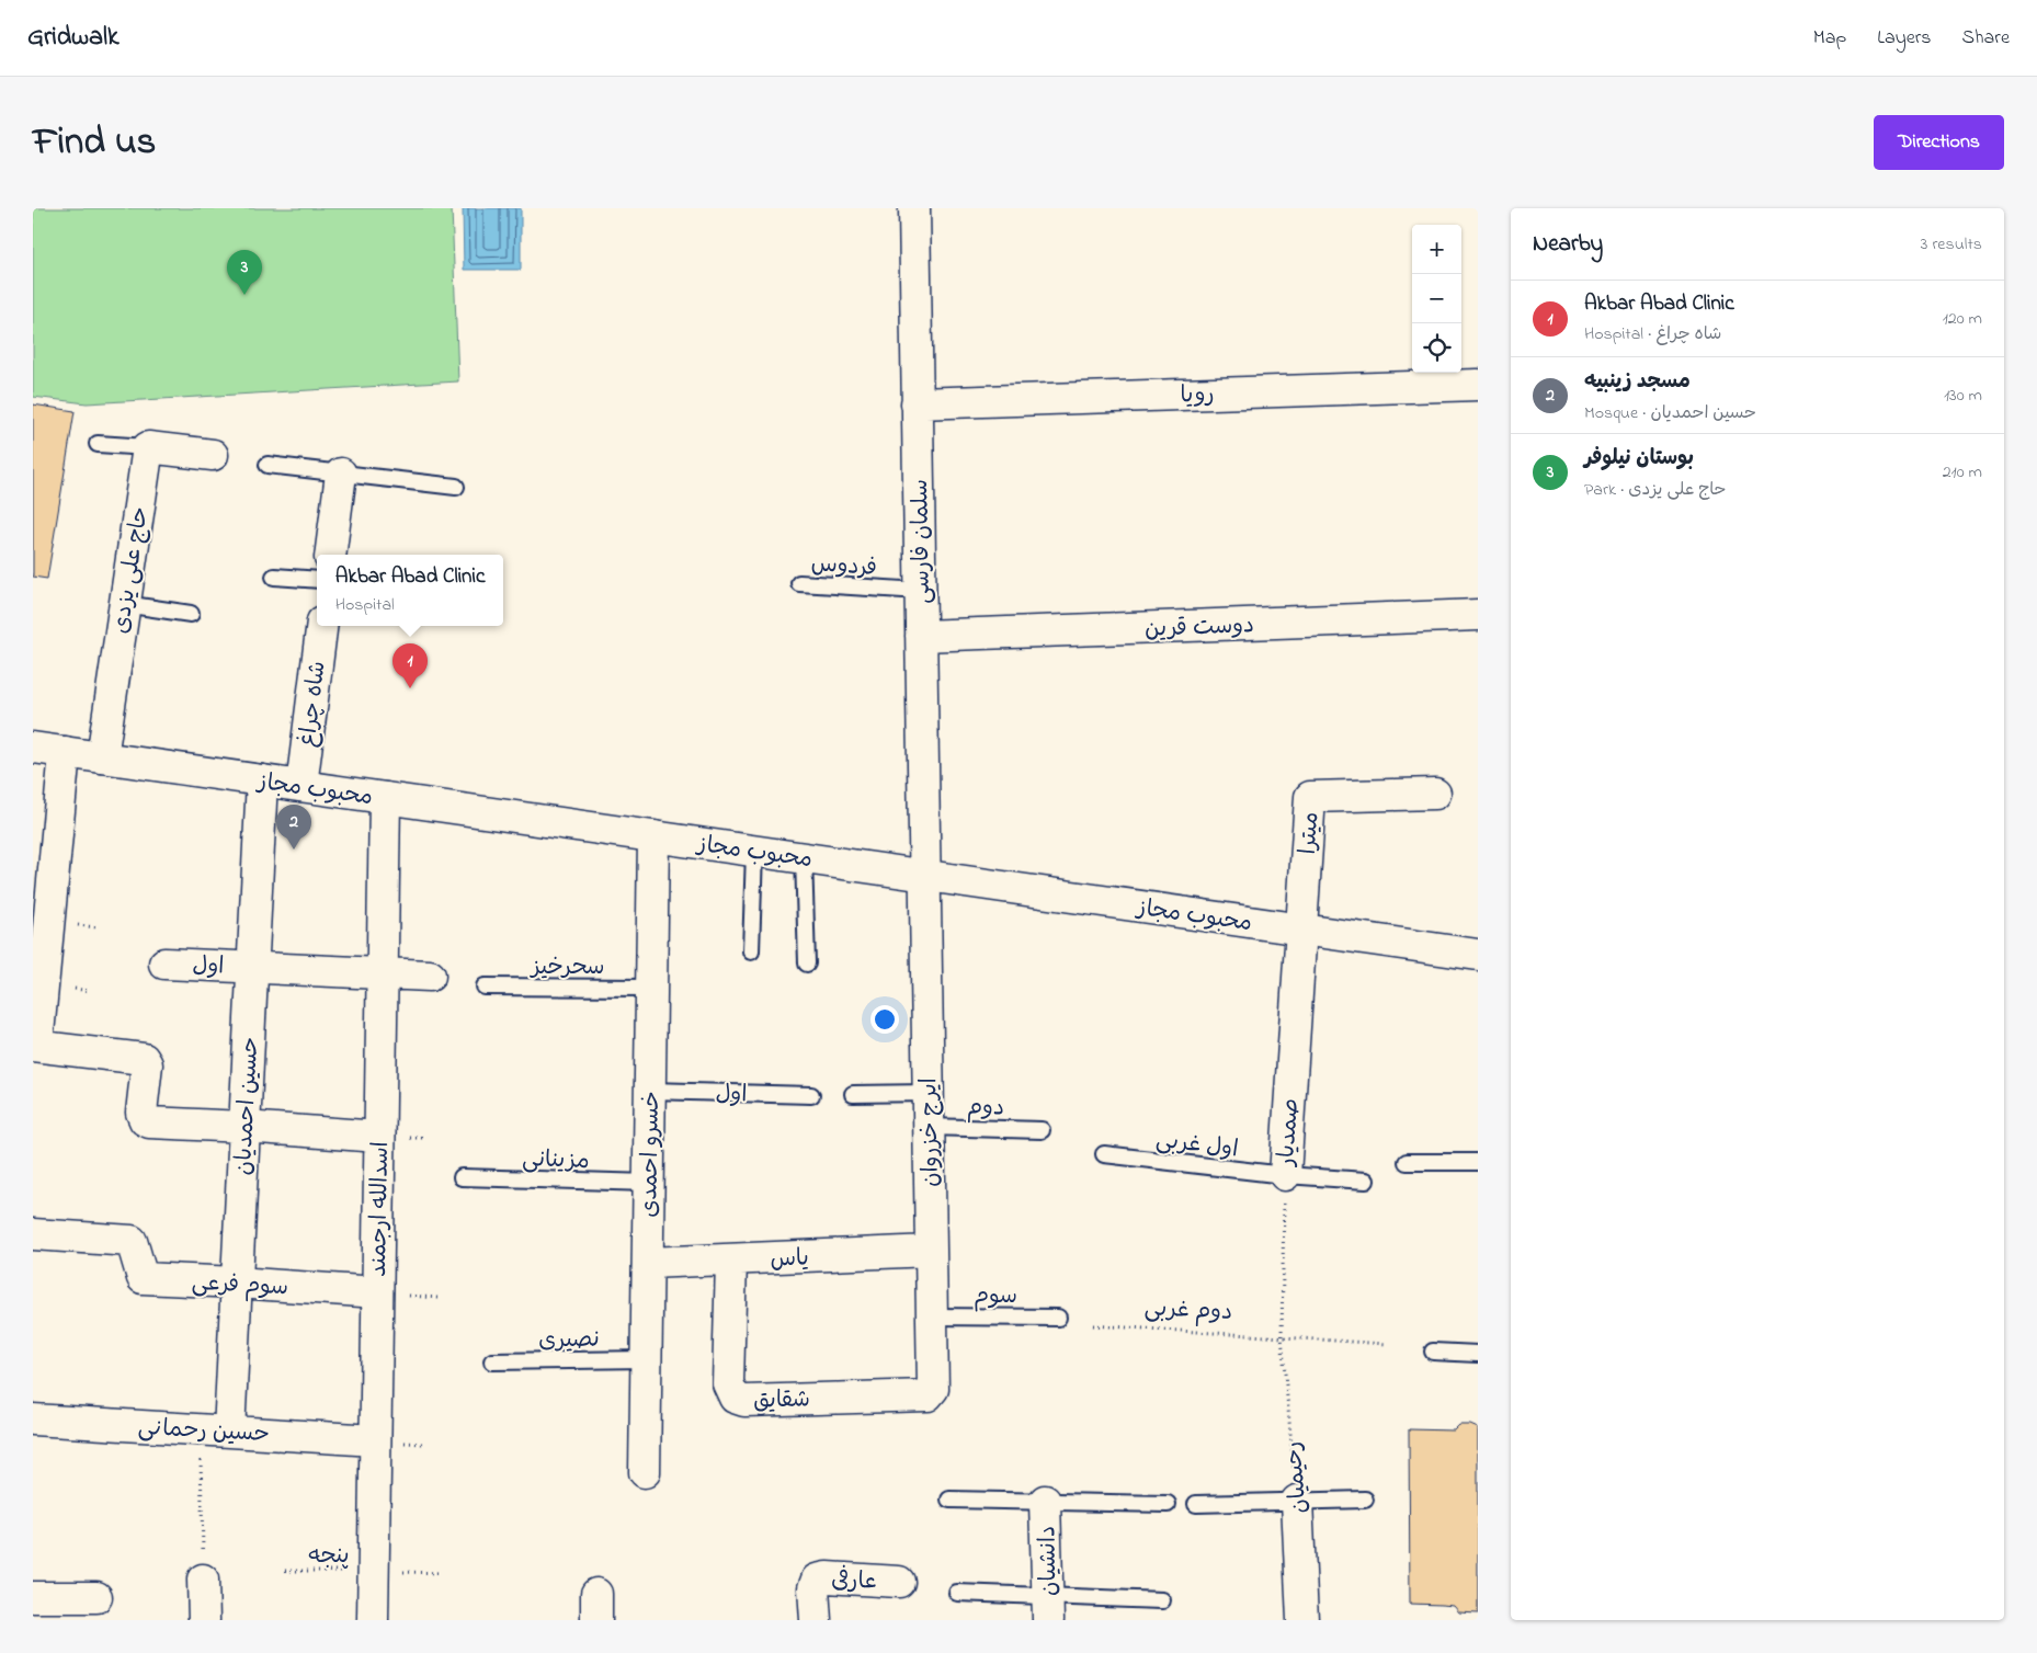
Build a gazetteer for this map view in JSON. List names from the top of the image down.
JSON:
{
  "streets": {
    "street": [
      "رویا",
      "سلمان فارسی",
      "حاج علی یزدی",
      "دوست قرین",
      "شاه چراغ",
      "محبوب مجاز",
      "میترا",
      "اول",
      "حسین احمدیان",
      "ایرج خزروان",
      "صمدیار",
      "خسرو احمدی",
      "اسدالله ارجمند",
      "یاس",
      "سوم فرعی",
      "شقایق",
      "حسین رحمانی",
      "رحیمیان",
      "دانشیان",
      "عارفی"
    ],
    "lane": [
      "فردوس",
      "سحرخیز",
      "دوم",
      "اول غربی",
      "مزینانی",
      "سوم",
      "نصیری"
    ],
    "path": ["دوم غربی", "پنجه"]
  },
  "crossings": [
    ["رویا", "سلمان فارسی"],
    ["سلمان فارسی", "فردوس"],
    ["سلمان فارسی", "دوست قرین"],
    ["سلمان فارسی", "محبوب مجاز"],
    ["سلمان فارسی", "ایرج خزروان"],
    ["حاج علی یزدی", "محبوب مجاز"],
    ["شاه چراغ", "محبوب مجاز"],
    ["محبوب مجاز", "میترا"],
    ["محبوب مجاز", "حسین احمدیان"],
    ["محبوب مجاز", "ایرج خزروان"],
    ["محبوب مجاز", "صمدیار"],
    ["محبوب مجاز", "خسرو احمدی"],
    ["محبوب مجاز", "اسدالله ارجمند"],
    ["میترا", "صمدیار"],
    ["اول", "حسین احمدیان"],
    ["اول", "خسرو احمدی"],
    ["اول", "اسدالله ارجمند"],
    ["سحرخیز", "خسرو احمدی"],
    ["حسین احمدیان", "سوم فرعی"],
    ["حسین احمدیان", "حسین رحمانی"],
    ["دوم", "ایرج خزروان"],
    ["ایرج خزروان", "یاس"],
    ["ایرج خزروان", "سوم"],
    ["ایرج خزروان", "شقایق"],
    ["صمدیار", "اول غربی"],
    ["صمدیار", "دوم غربی"],
    ["صمدیار", "رحیمیان"],
    ["خسرو احمدی", "مزینانی"],
    ["خسرو احمدی", "یاس"],
    ["خسرو احمدی", "نصیری"],
    ["اسدالله ارجمند", "سوم فرعی"],
    ["اسدالله ارجمند", "حسین رحمانی"],
    ["اسدالله ارجمند", "پنجه"],
    ["یاس", "شقایق"],
    ["دوم غربی", "رحیمیان"]
  ],
  "page": {
    "header": "Gridwalk",
    "nav": ["Map", "Layers", "Share"],
    "title": "Find us",
    "buttons": "Directions",
    "heading": ["Nearby", "3 results"],
    "map_buttons": ["+", "−"],
    "pins": ["3", "1", "2"],
    "list": [
      {
        "mark": "1",
        "name": "Akbar Abad Clinic",
        "note": "Hospital · شاه چراغ",
        "value": "120 m"
      },
      {
        "mark": "2",
        "name": "مسجد زینبیه",
        "note": "Mosque · حسین احمدیان",
        "value": "130 m"
      },
      {
        "mark": "3",
        "name": "بوستان نیلوفر",
        "note": "Park · حاج علی یزدی",
        "value": "210 m"
      }
    ],
    "popup": ["Akbar Abad Clinic", "Hospital"]
  }
}
